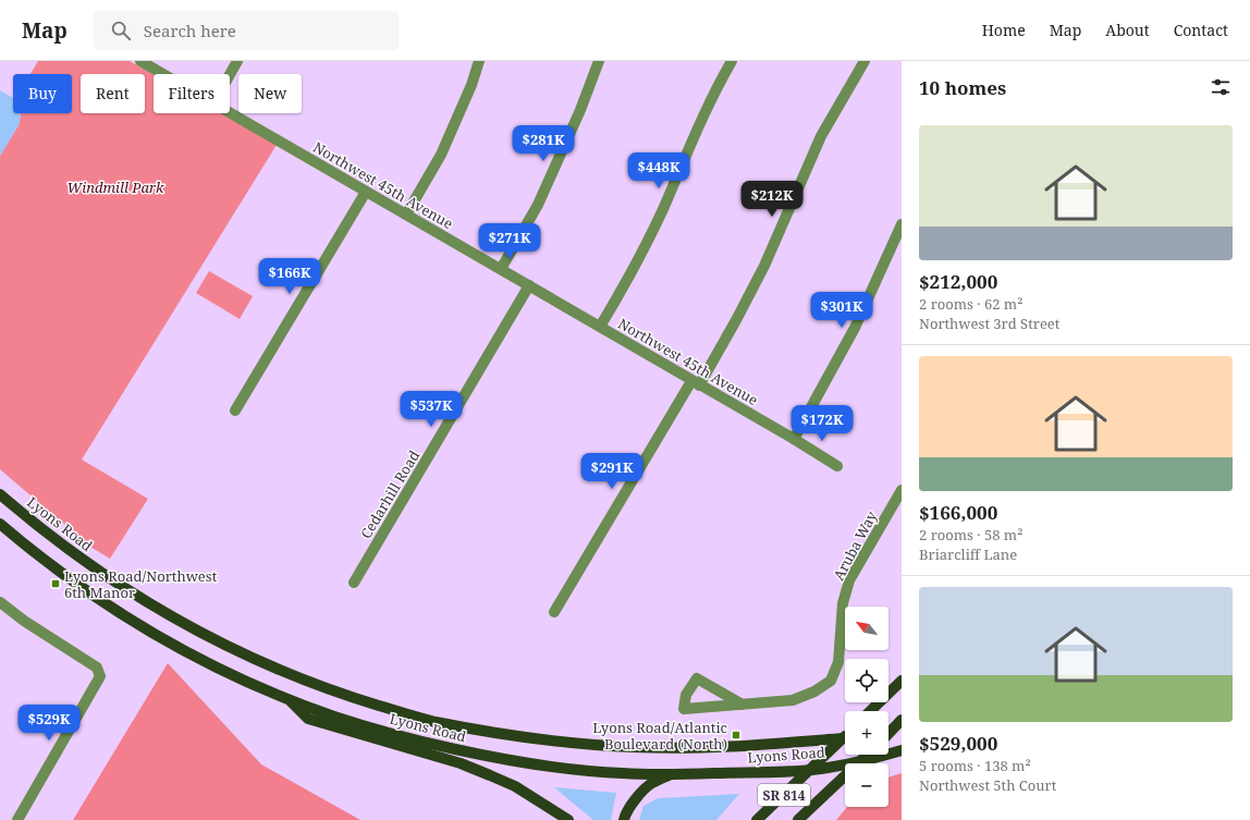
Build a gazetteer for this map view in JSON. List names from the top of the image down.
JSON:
{
  "streets": {
    "main road": ["Lyons Road", "SR 814"],
    "street": ["Northwest 45th Avenue", "Cedarhill Road", "Aruba Way"]
  },
  "crossings": [
    ["Northwest 45th Avenue", "Cedarhill Road"],
    ["Lyons Road", "SR 814"]
  ],
  "parks": ["Windmill Park"],
  "places": {
    "transit": ["Lyons Road/Northwest 6th Manor", "Lyons Road/Atlantic Boulevard (North)"]
  },
  "north": "top left",
  "page": {
    "header": "Map",
    "search": "Search here",
    "nav": [
      "Home",
      "Map",
      "About",
      "Contact"
    ],
    "heading": "10 homes",
    "chip": [
      "Buy",
      "Rent",
      "Filters",
      "New"
    ],
    "list": [
      {
        "name": "$212,000",
        "note": "2 rooms · 62 m² · Northwest 3rd Street"
      },
      {
        "name": "$166,000",
        "note": "2 rooms · 58 m² · Briarcliff Lane"
      },
      {
        "name": "$529,000",
        "note": "5 rooms · 138 m² · Northwest 5th Court"
      }
    ],
    "price": [
      "$281K",
      "$448K",
      "$212K",
      "$271K",
      "$166K",
      "$301K",
      "$537K",
      "$172K",
      "$291K",
      "$529K"
    ],
    "map_buttons": ["+", "−"]
  }
}
